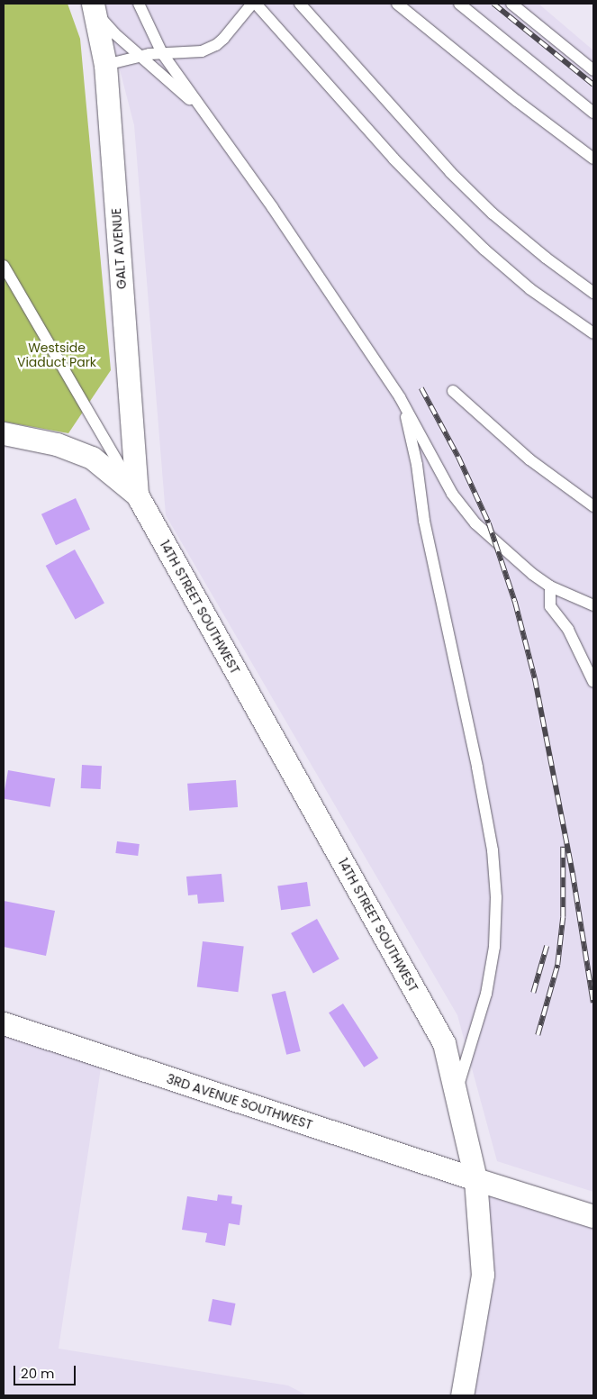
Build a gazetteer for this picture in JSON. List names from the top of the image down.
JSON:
{
  "streets": {
    "street": ["GALT AVENUE", "14TH STREET SOUTHWEST", "3RD AVENUE SOUTHWEST"]
  },
  "crossings": [
    ["GALT AVENUE", "14TH STREET SOUTHWEST"],
    ["14TH STREET SOUTHWEST", "3RD AVENUE SOUTHWEST"]
  ],
  "parks": ["Westside Viaduct Park"],
  "scale_bar": "20 m"
}
